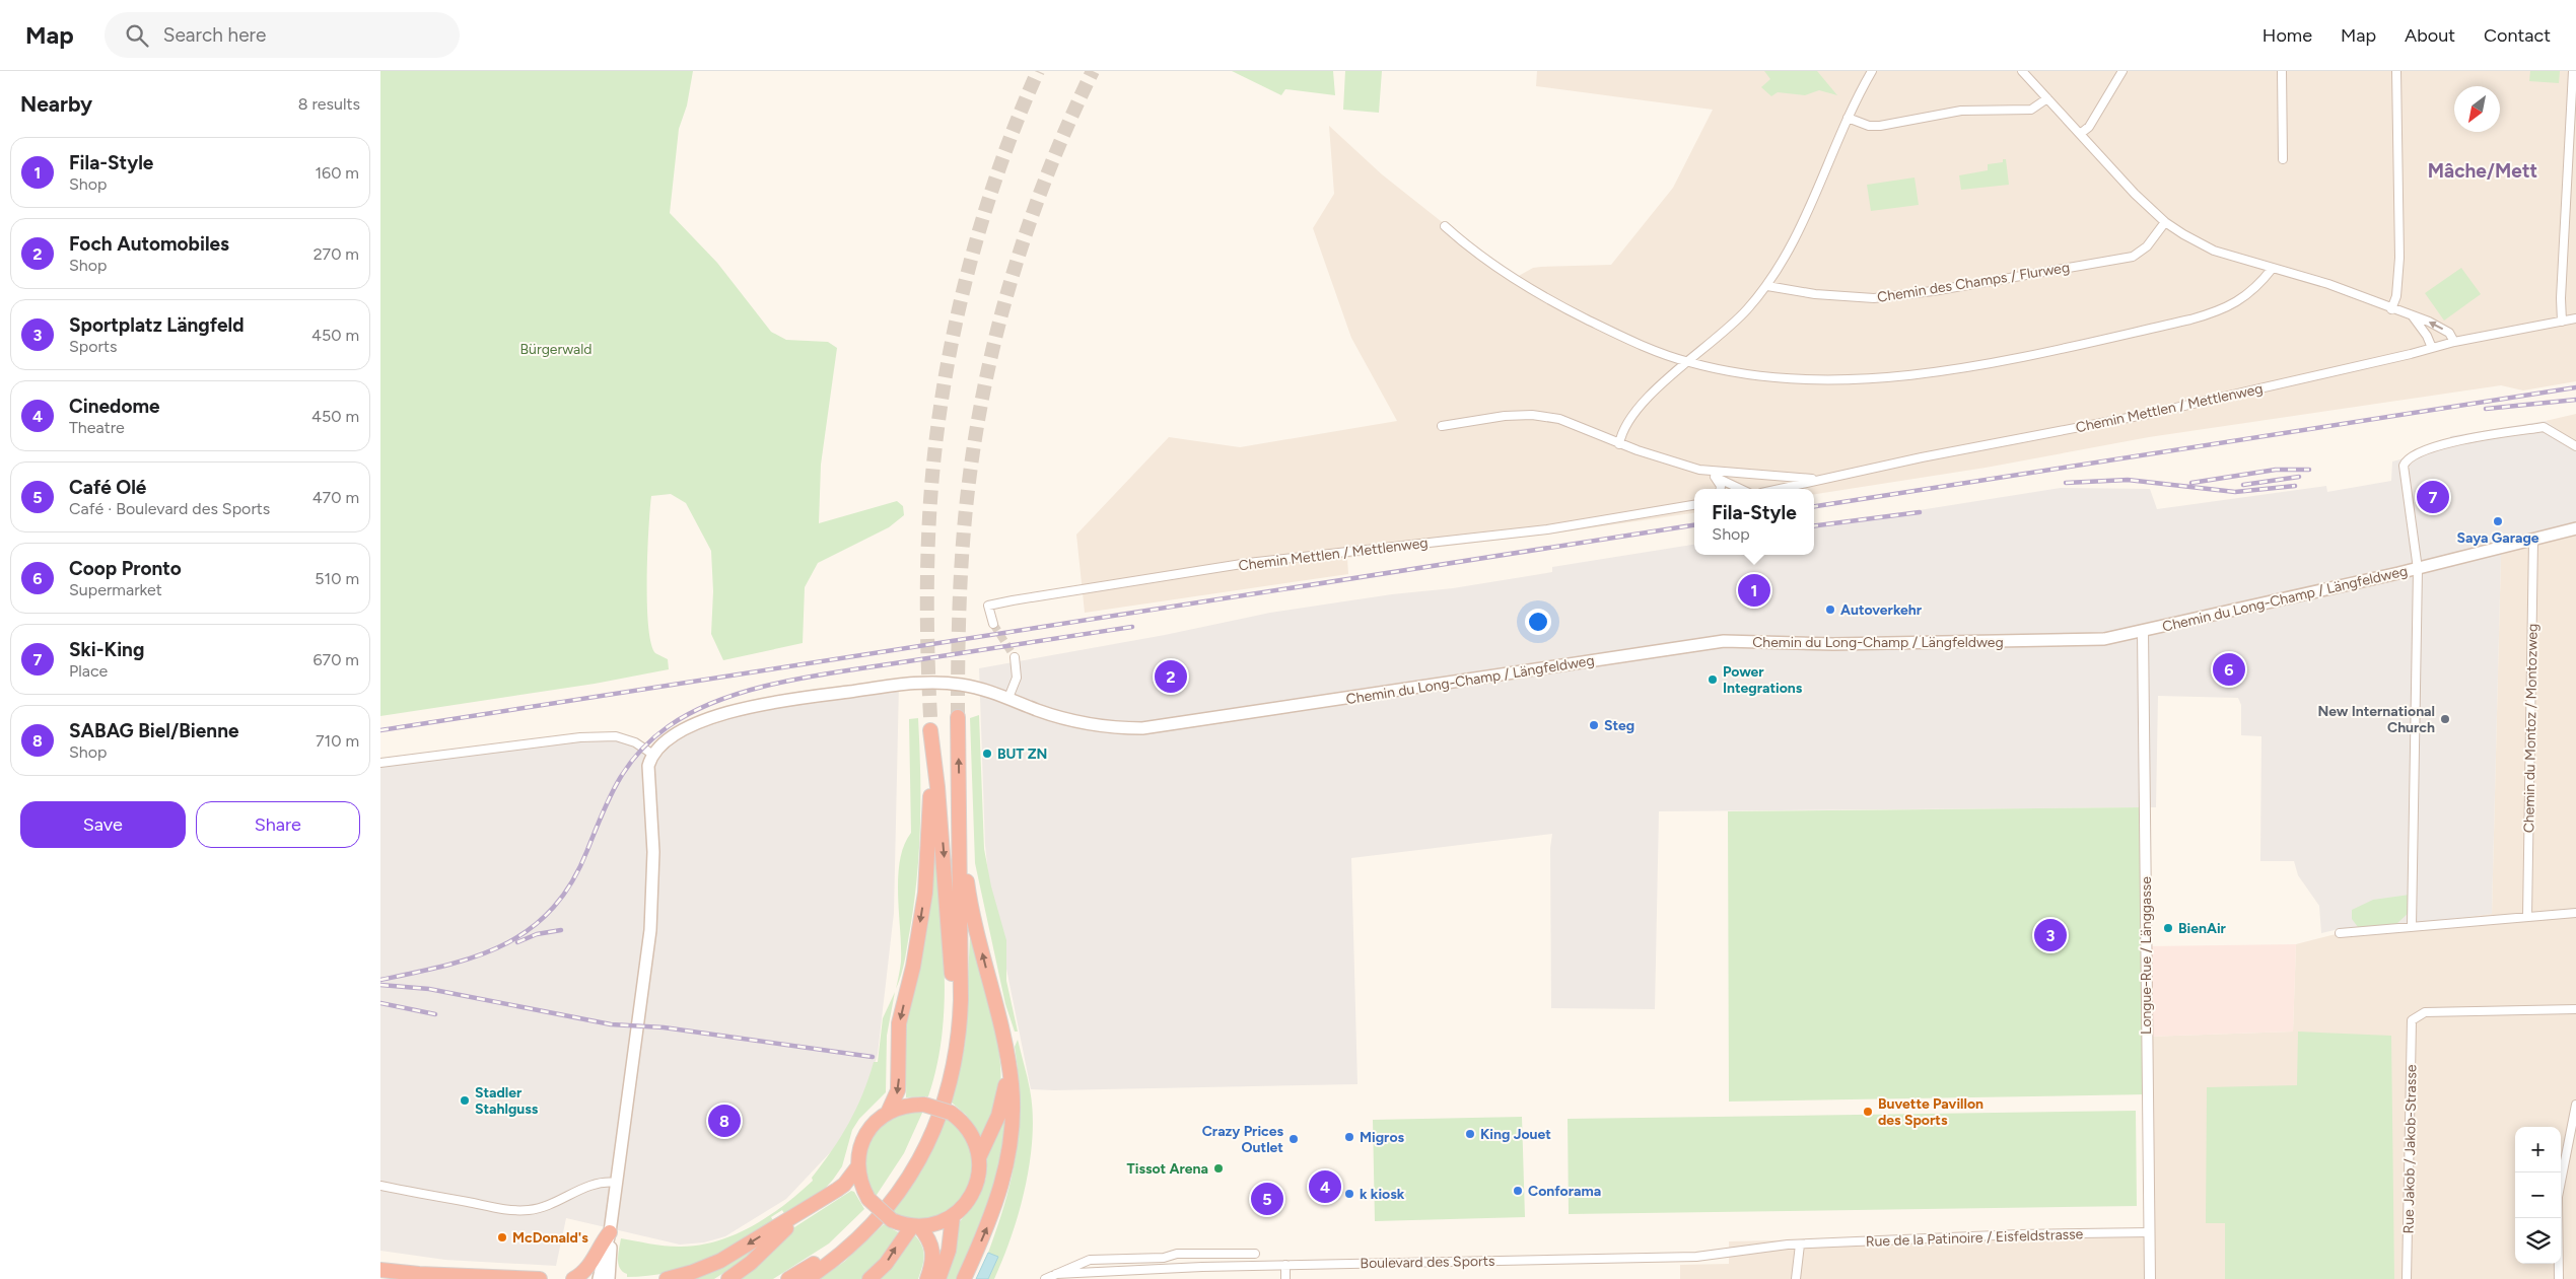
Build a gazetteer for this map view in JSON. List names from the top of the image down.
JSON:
{
  "streets": {
    "main road": ["Chemin du Long-Champ / Längfeldweg"],
    "street": [
      "Chemin des Champs / Flurweg",
      "Chemin Mettlen / Mettlenweg",
      "Chemin du Montoz / Montozweg",
      "Longue-Rue / Länggasse",
      "Rue Jakob / Jakob-Strasse",
      "Rue de la Patinoire / Eisfeldstrasse",
      "Boulevard des Sports"
    ]
  },
  "crossings": [
    ["Chemin du Long-Champ / Längfeldweg", "Chemin du Montoz / Montozweg"],
    ["Chemin du Long-Champ / Längfeldweg", "Longue-Rue / Länggasse"],
    ["Longue-Rue / Länggasse", "Rue de la Patinoire / Eisfeldstrasse"],
    ["Rue de la Patinoire / Eisfeldstrasse", "Boulevard des Sports"]
  ],
  "districts": ["Mâche/Mett"],
  "parks": ["Bürgerwald"],
  "places": [
    "Saya Garage",
    "Autoverkehr",
    "Power Integrations",
    "New International Church",
    "Steg",
    "BUT ZN",
    "BienAir",
    "Stadler Stahlguss",
    "Buvette Pavillon des Sports",
    "King Jouet",
    "Migros",
    "Crazy Prices Outlet",
    "Tissot Arena",
    "Conforama",
    "k kiosk",
    "McDonald's"
  ],
  "north": "bottom left",
  "page": {
    "header": "Map",
    "search": "Search here",
    "nav": [
      "Home",
      "Map",
      "About",
      "Contact"
    ],
    "heading": ["Nearby", "8 results"],
    "list": [
      {
        "mark": "1",
        "name": "Fila-Style",
        "note": "Shop",
        "value": "160 m"
      },
      {
        "mark": "2",
        "name": "Foch Automobiles",
        "note": "Shop",
        "value": "270 m"
      },
      {
        "mark": "3",
        "name": "Sportplatz Längfeld",
        "note": "Sports",
        "value": "450 m"
      },
      {
        "mark": "4",
        "name": "Cinedome",
        "note": "Theatre",
        "value": "450 m"
      },
      {
        "mark": "5",
        "name": "Café Olé",
        "note": "Café · Boulevard des Sports",
        "value": "470 m"
      },
      {
        "mark": "6",
        "name": "Coop Pronto",
        "note": "Supermarket",
        "value": "510 m"
      },
      {
        "mark": "7",
        "name": "Ski-King",
        "note": "Place",
        "value": "670 m"
      },
      {
        "mark": "8",
        "name": "SABAG Biel/Bienne",
        "note": "Shop",
        "value": "710 m"
      }
    ],
    "pins": [
      "7",
      "1",
      "6",
      "2",
      "3",
      "8",
      "4",
      "5"
    ],
    "popup": ["Fila-Style", "Shop"],
    "buttons": ["Save", "Share"],
    "map_buttons": ["+", "−"]
  }
}
